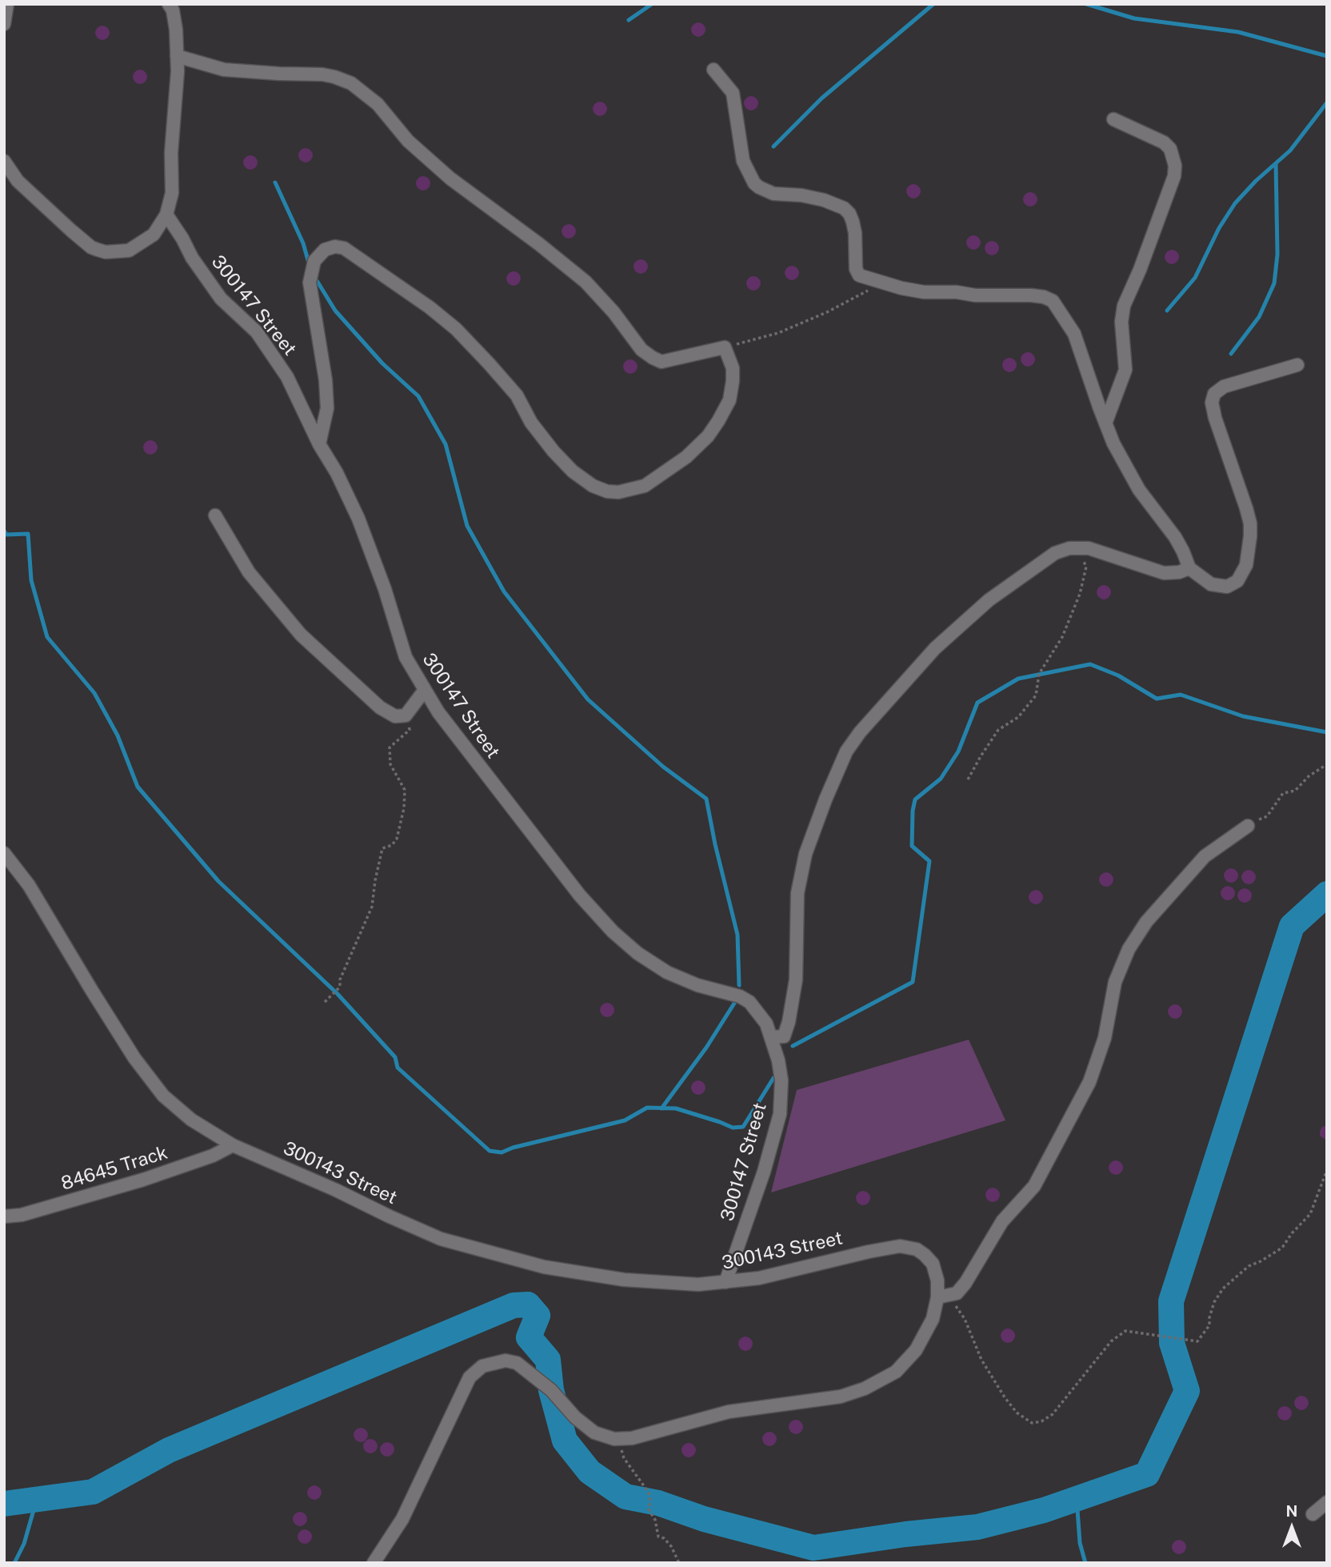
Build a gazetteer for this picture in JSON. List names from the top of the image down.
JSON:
{
  "streets": {
    "street": ["300147 Street", "84645 Track", "300143 Street"]
  },
  "crossings": [
    ["300147 Street", "300143 Street"],
    ["84645 Track", "300143 Street"]
  ],
  "north": "top"
}
